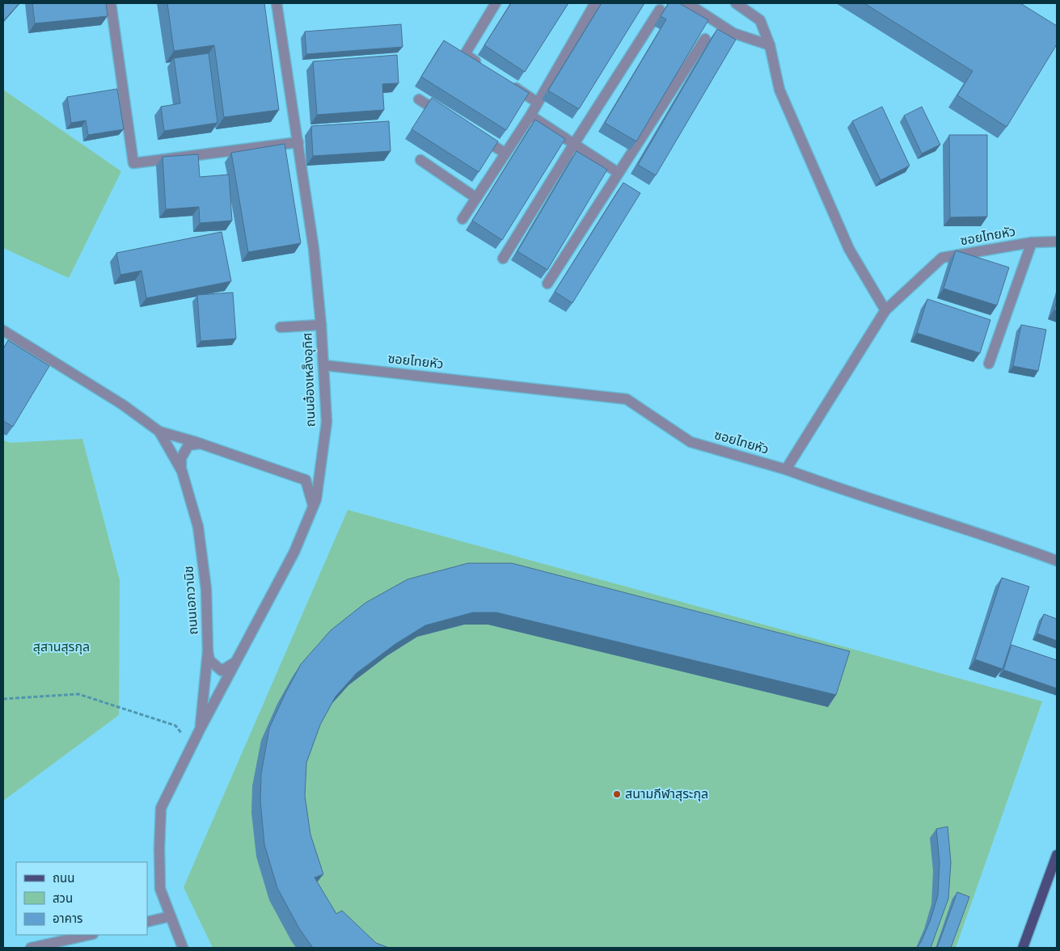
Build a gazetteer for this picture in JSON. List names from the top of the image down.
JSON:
{
  "streets": {
    "street": ["ซอยไทยหัว", "ถนนฮ๋องเหล็งอุทิศ", "ถนนเอกวานิช"]
  },
  "crossings": [
    ["ซอยไทยหัว", "ถนนฮ๋องเหล็งอุทิศ"],
    ["ถนนฮ๋องเหล็งอุทิศ", "ถนนเอกวานิช"]
  ],
  "parks": ["สุสานสุรกุล"],
  "places": ["สนามกีฬาสุระกุล"],
  "legend": ["ถนน", "สวน", "อาคาร"]
}
